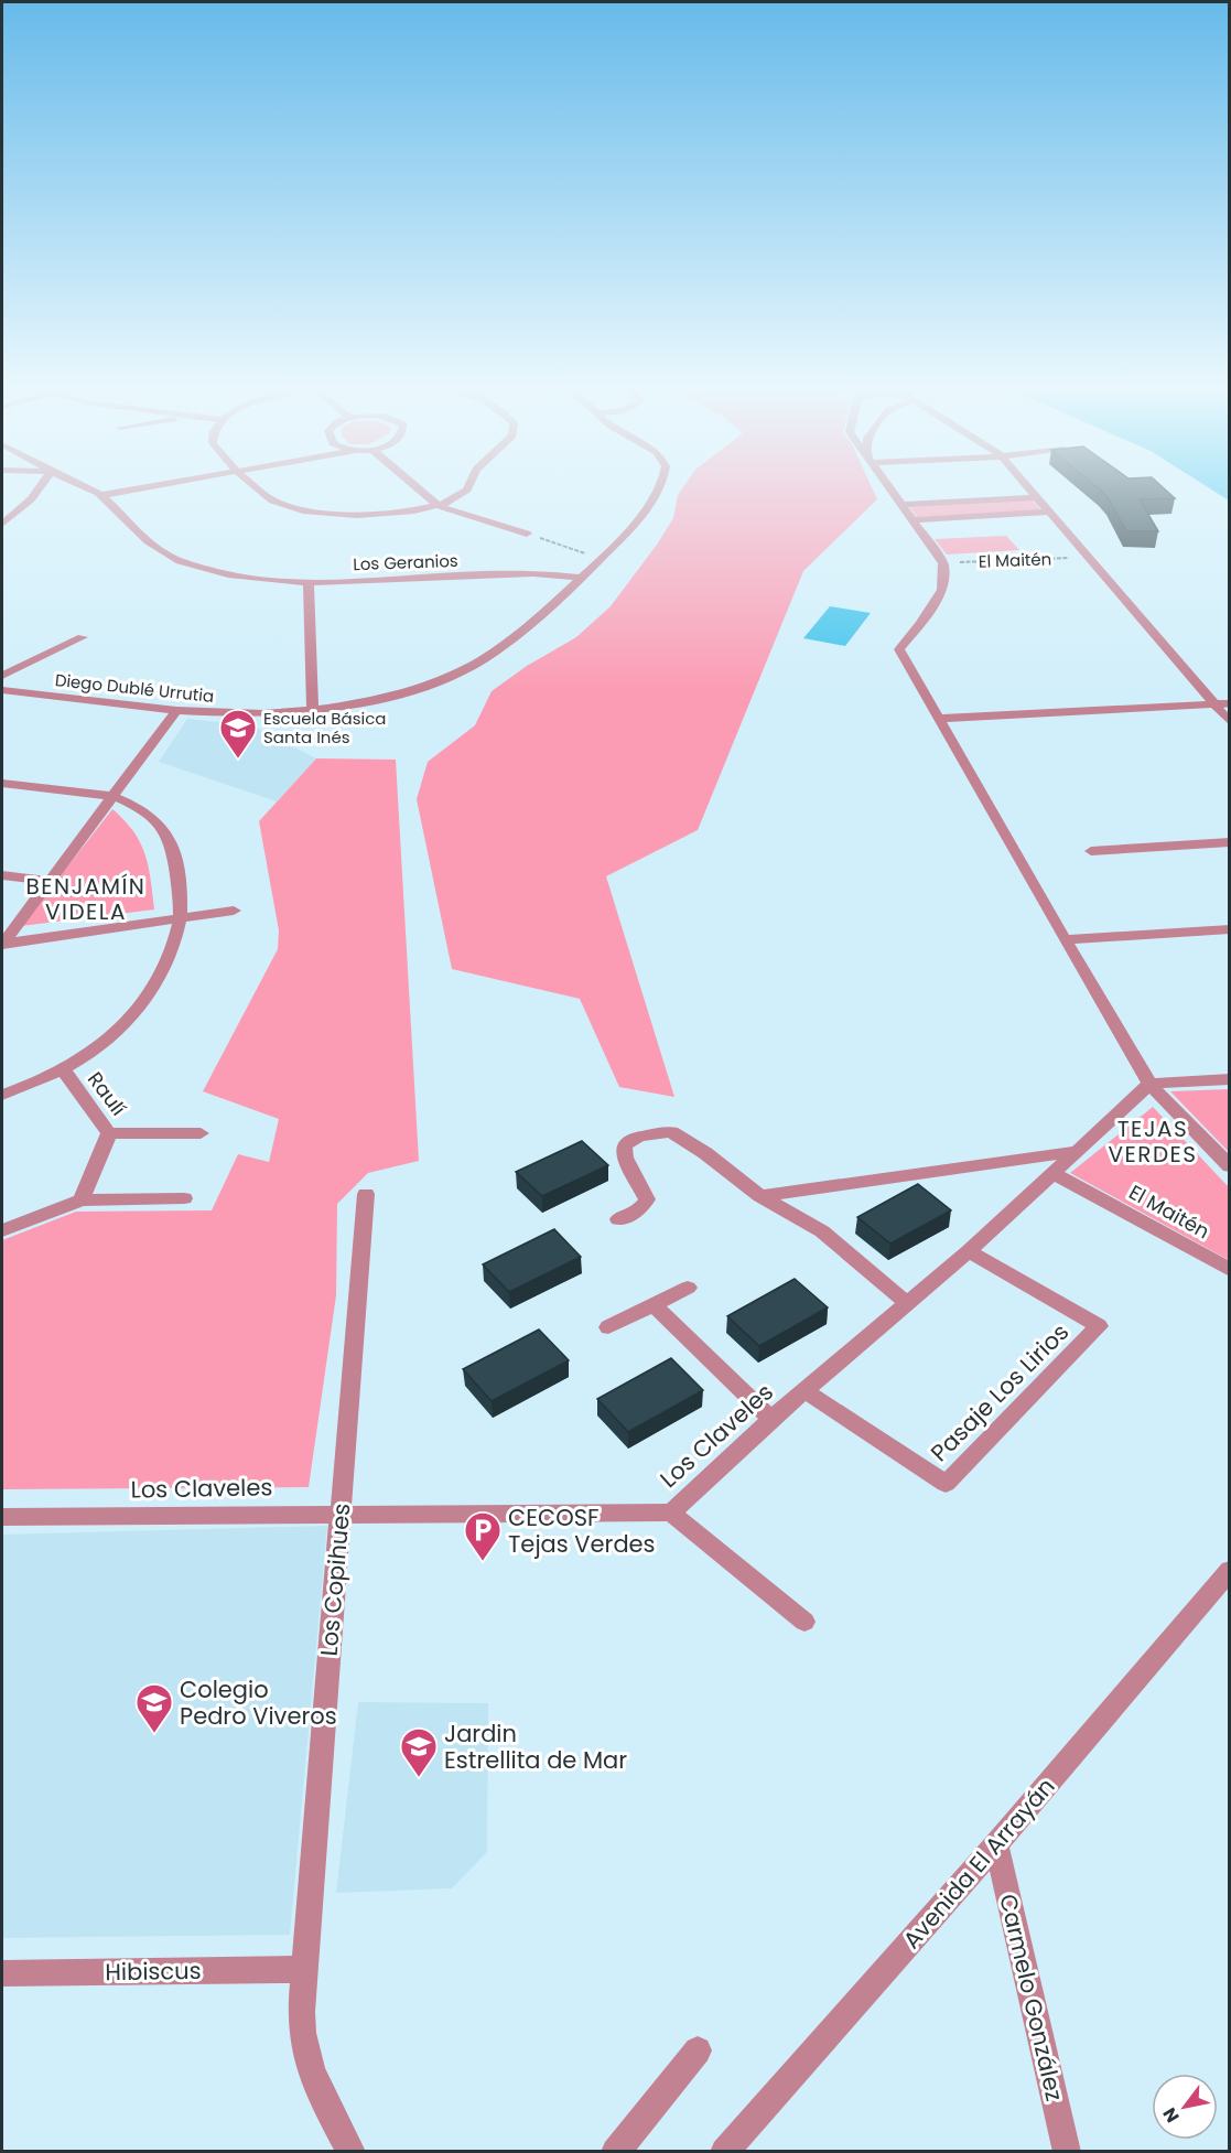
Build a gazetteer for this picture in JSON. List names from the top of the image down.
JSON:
{
  "streets": {
    "street": [
      "El Maitén",
      "Los Geranios",
      "Diego Dublé Urrutia",
      "Raulí",
      "Pasaje Los Lirios",
      "Los Claveles",
      "Los Copihues",
      "Avenida El Arrayán",
      "Hibiscus",
      "Carmelo González"
    ]
  },
  "crossings": [
    ["El Maitén", "Los Claveles"],
    ["Los Geranios", "Diego Dublé Urrutia"],
    ["Pasaje Los Lirios", "Los Claveles"],
    ["Los Claveles", "Los Copihues"],
    ["Los Copihues", "Hibiscus"],
    ["Avenida El Arrayán", "Carmelo González"]
  ],
  "districts": ["BENJAMÍN VIDELA", "TEJAS VERDES"],
  "places": {
    "school or university": ["Escuela Básica Santa Inés", "Colegio Pedro Viveros", "Jardin Estrellita de Mar"],
    "parking": ["CECOSF Tejas Verdes"]
  },
  "north": "bottom left"
}
